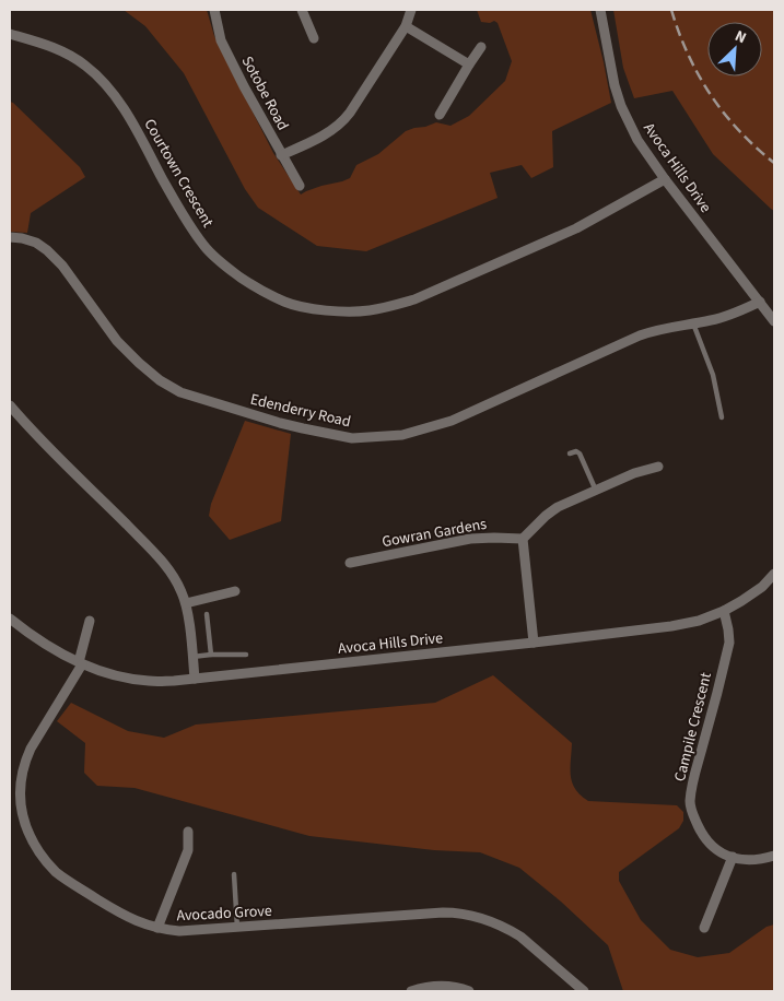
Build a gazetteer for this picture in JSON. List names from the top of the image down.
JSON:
{
  "streets": {
    "street": [
      "Sotobe Road",
      "Avoca Hills Drive",
      "Courtown Crescent",
      "Edenderry Road",
      "Gowran Gardens",
      "Campile Crescent",
      "Avocado Grove"
    ]
  },
  "crossings": [
    ["Avoca Hills Drive", "Courtown Crescent"],
    ["Avoca Hills Drive", "Edenderry Road"],
    ["Avoca Hills Drive", "Campile Crescent"],
    ["Avoca Hills Drive", "Avocado Grove"]
  ],
  "north": "top right"
}
